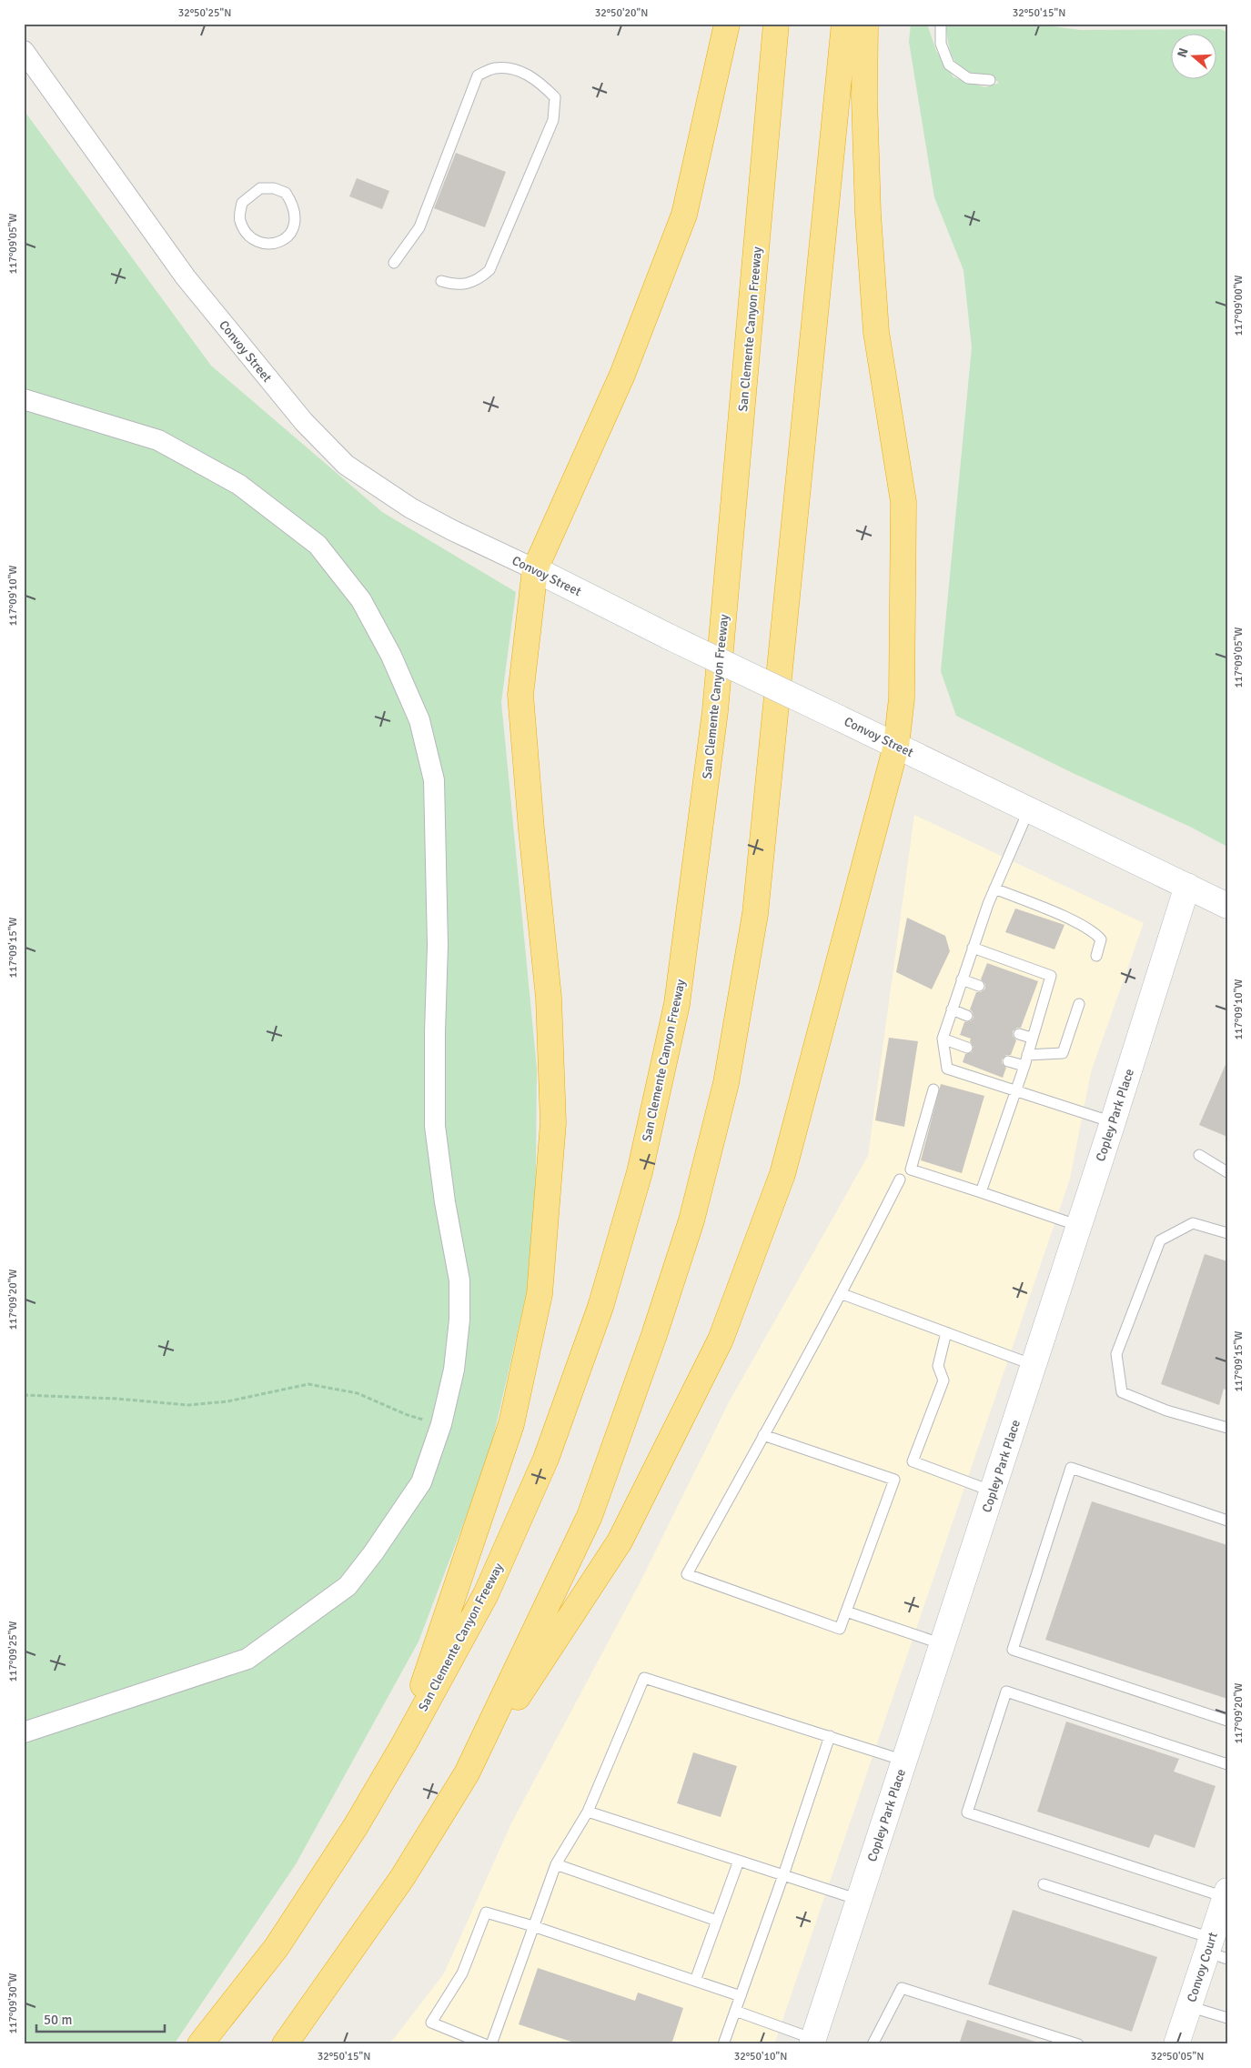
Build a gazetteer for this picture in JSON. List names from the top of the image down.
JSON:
{
  "streets": {
    "highway": ["San Clemente Canyon Freeway"],
    "main road": ["Convoy Street", "Copley Park Place", "Convoy Court"]
  },
  "crossings": [
    ["Convoy Street", "Copley Park Place"]
  ],
  "scale_bar": "50 m",
  "north": "left",
  "coordinates": [
    "32°50'25\"N",
    "32°50'20\"N",
    "32°50'15\"N",
    "117°09'05\"W",
    "117°09'00\"W",
    "117°09'10\"W",
    "117°09'15\"W",
    "117°09'20\"W",
    "117°09'25\"W",
    "117°09'30\"W",
    "32°50'10\"N",
    "32°50'05\"N"
  ]
}
